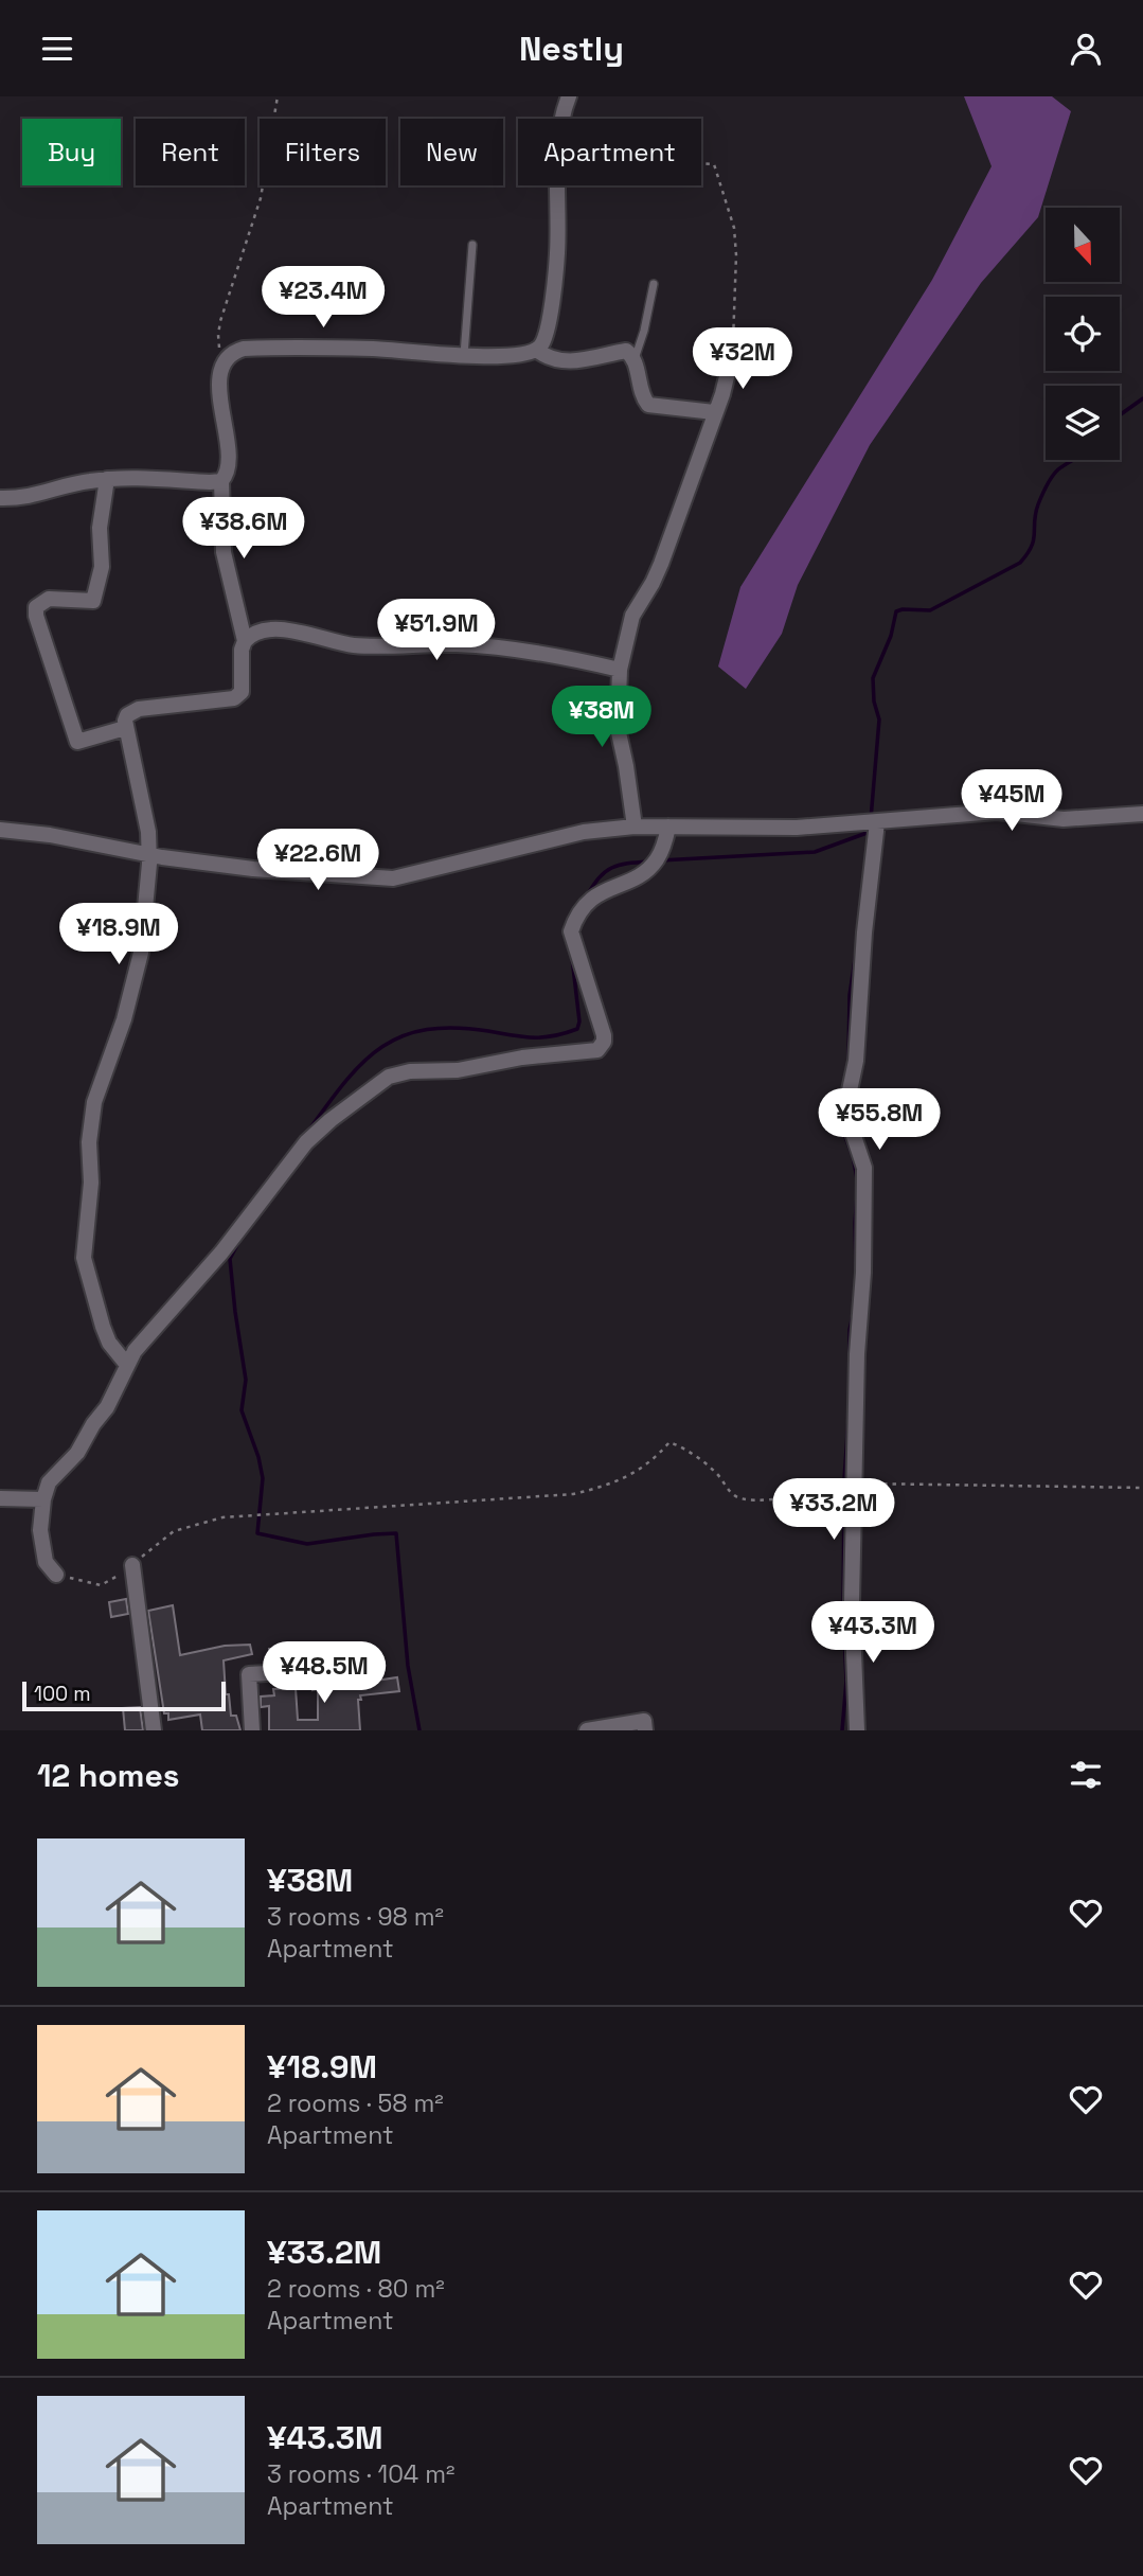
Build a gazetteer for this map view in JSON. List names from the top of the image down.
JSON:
{
  "scale_bar": "100 m",
  "north": "bottom",
  "page": {
    "header": "Nestly",
    "chip": [
      "Buy",
      "Rent",
      "Filters",
      "New",
      "Apartment"
    ],
    "price": [
      "¥23.4M",
      "¥32M",
      "¥38.6M",
      "¥51.9M",
      "¥38M",
      "¥45M",
      "¥22.6M",
      "¥18.9M",
      "¥55.8M",
      "¥33.2M",
      "¥43.3M",
      "¥48.5M"
    ],
    "scale": "100 m",
    "heading": "12 homes",
    "list": [
      {
        "name": "¥38M",
        "note": "3 rooms · 98 m² · Apartment"
      },
      {
        "name": "¥18.9M",
        "note": "2 rooms · 58 m² · Apartment"
      },
      {
        "name": "¥33.2M",
        "note": "2 rooms · 80 m² · Apartment"
      },
      {
        "name": "¥43.3M",
        "note": "3 rooms · 104 m² · Apartment"
      }
    ]
  }
}
